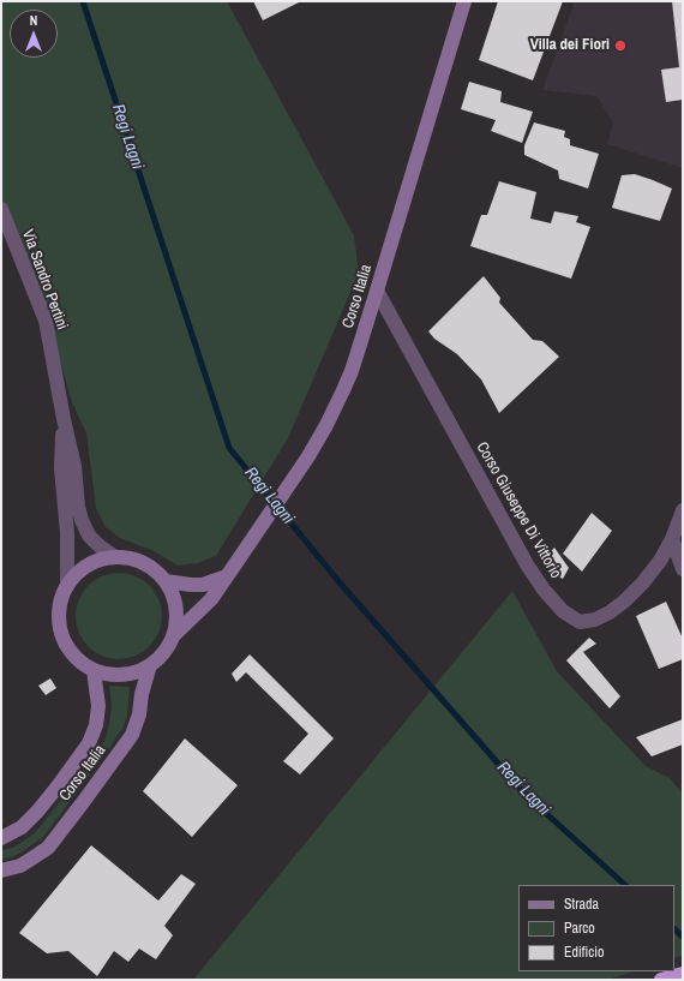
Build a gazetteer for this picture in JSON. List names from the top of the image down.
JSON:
{
  "streets": {
    "main road": ["Corso Italia"],
    "street": ["Via Sandro Pertini", "Corso Giuseppe Di Vittorio"]
  },
  "crossings": [
    ["Via Sandro Pertini", "Corso Italia"],
    ["Corso Italia", "Corso Giuseppe Di Vittorio"]
  ],
  "water": ["Regi Lagni"],
  "places": ["Villa dei Fiori"],
  "legend": ["Strada", "Parco", "Edificio"],
  "north": "top"
}
